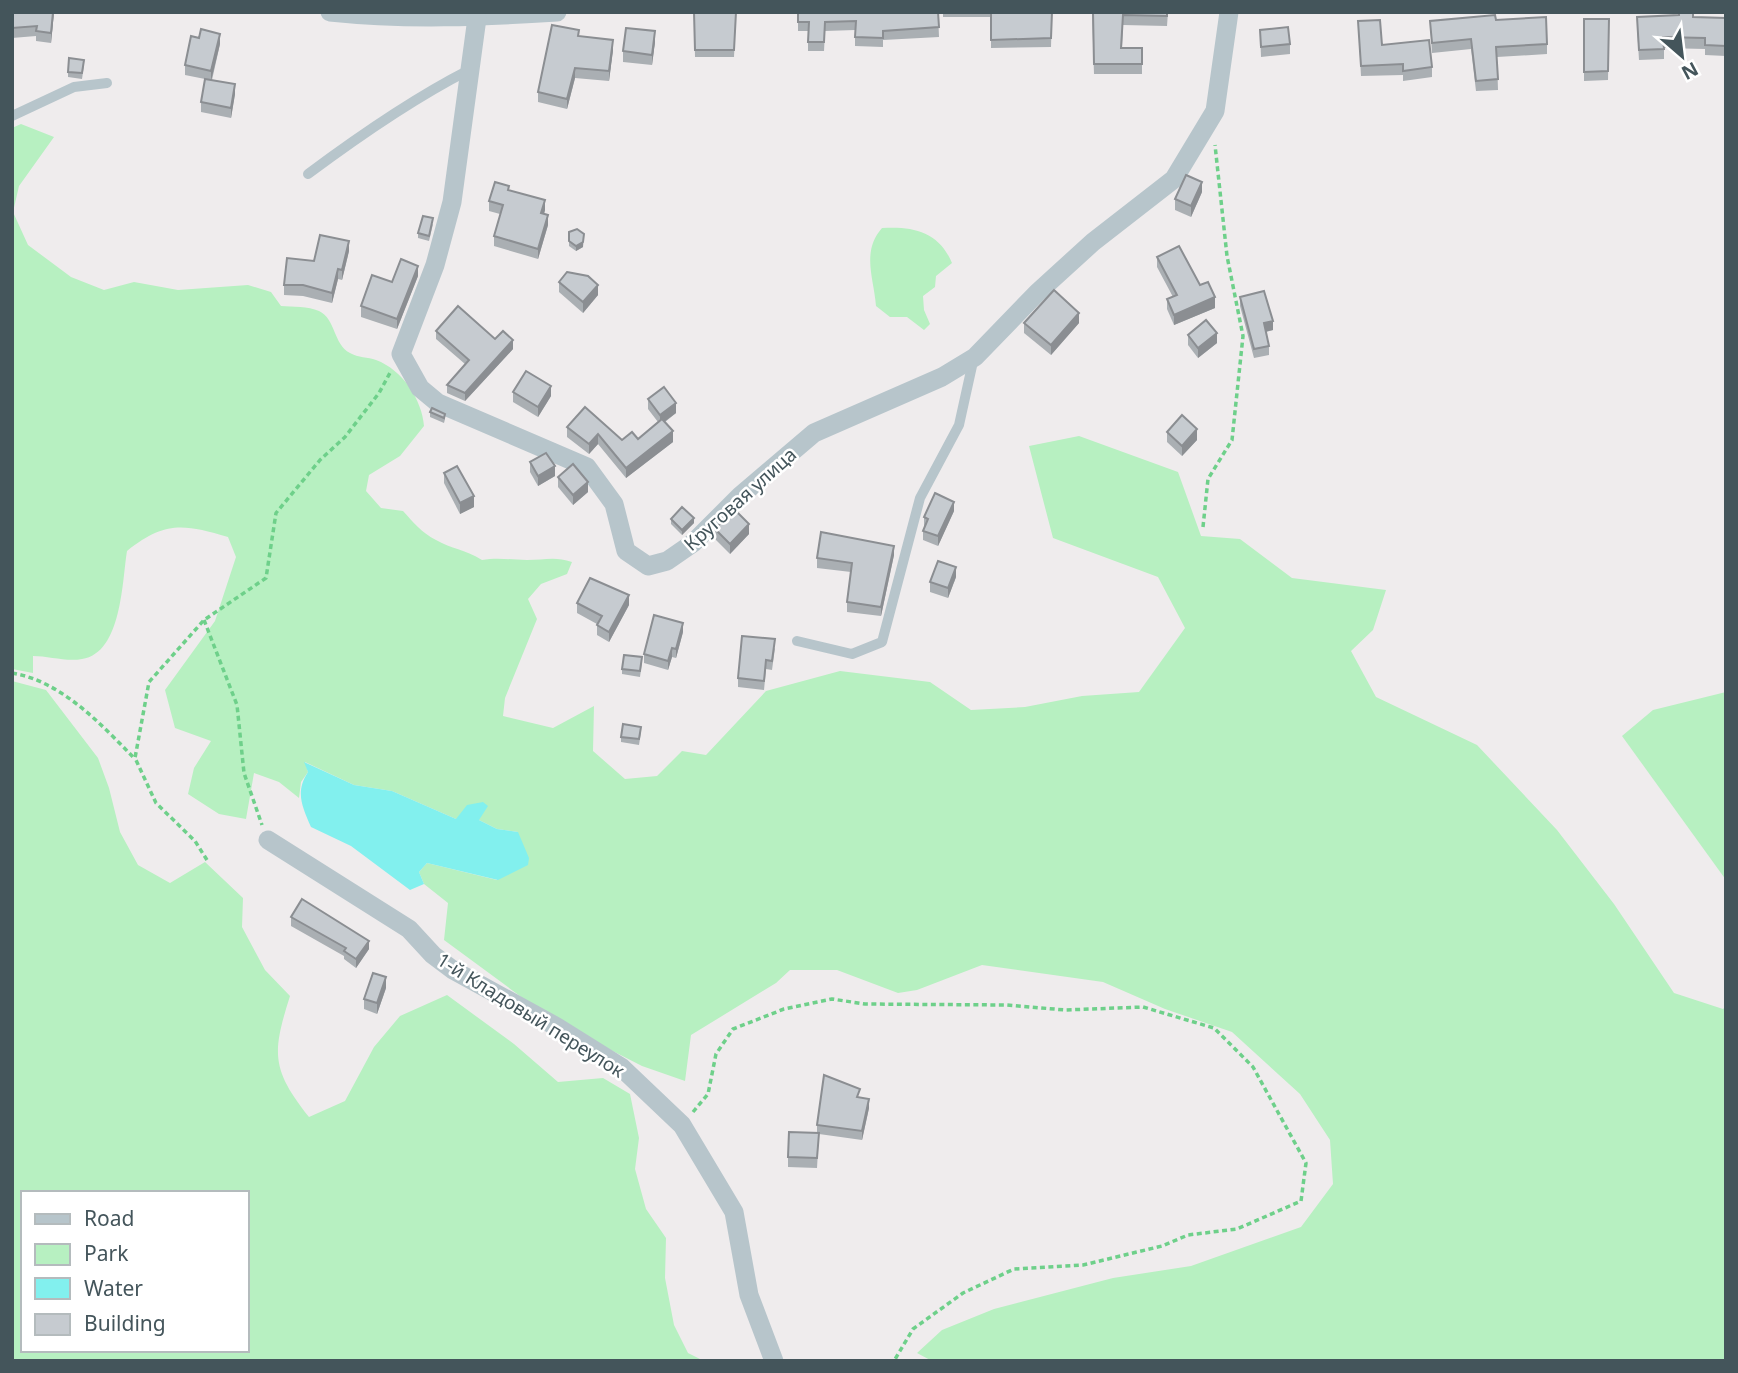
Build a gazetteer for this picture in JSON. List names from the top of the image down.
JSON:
{
  "streets": {
    "street": ["Круговая улица", "1-й Кладовый переулок"]
  },
  "legend": [
    "Road",
    "Park",
    "Water",
    "Building"
  ],
  "north": "bottom right"
}
